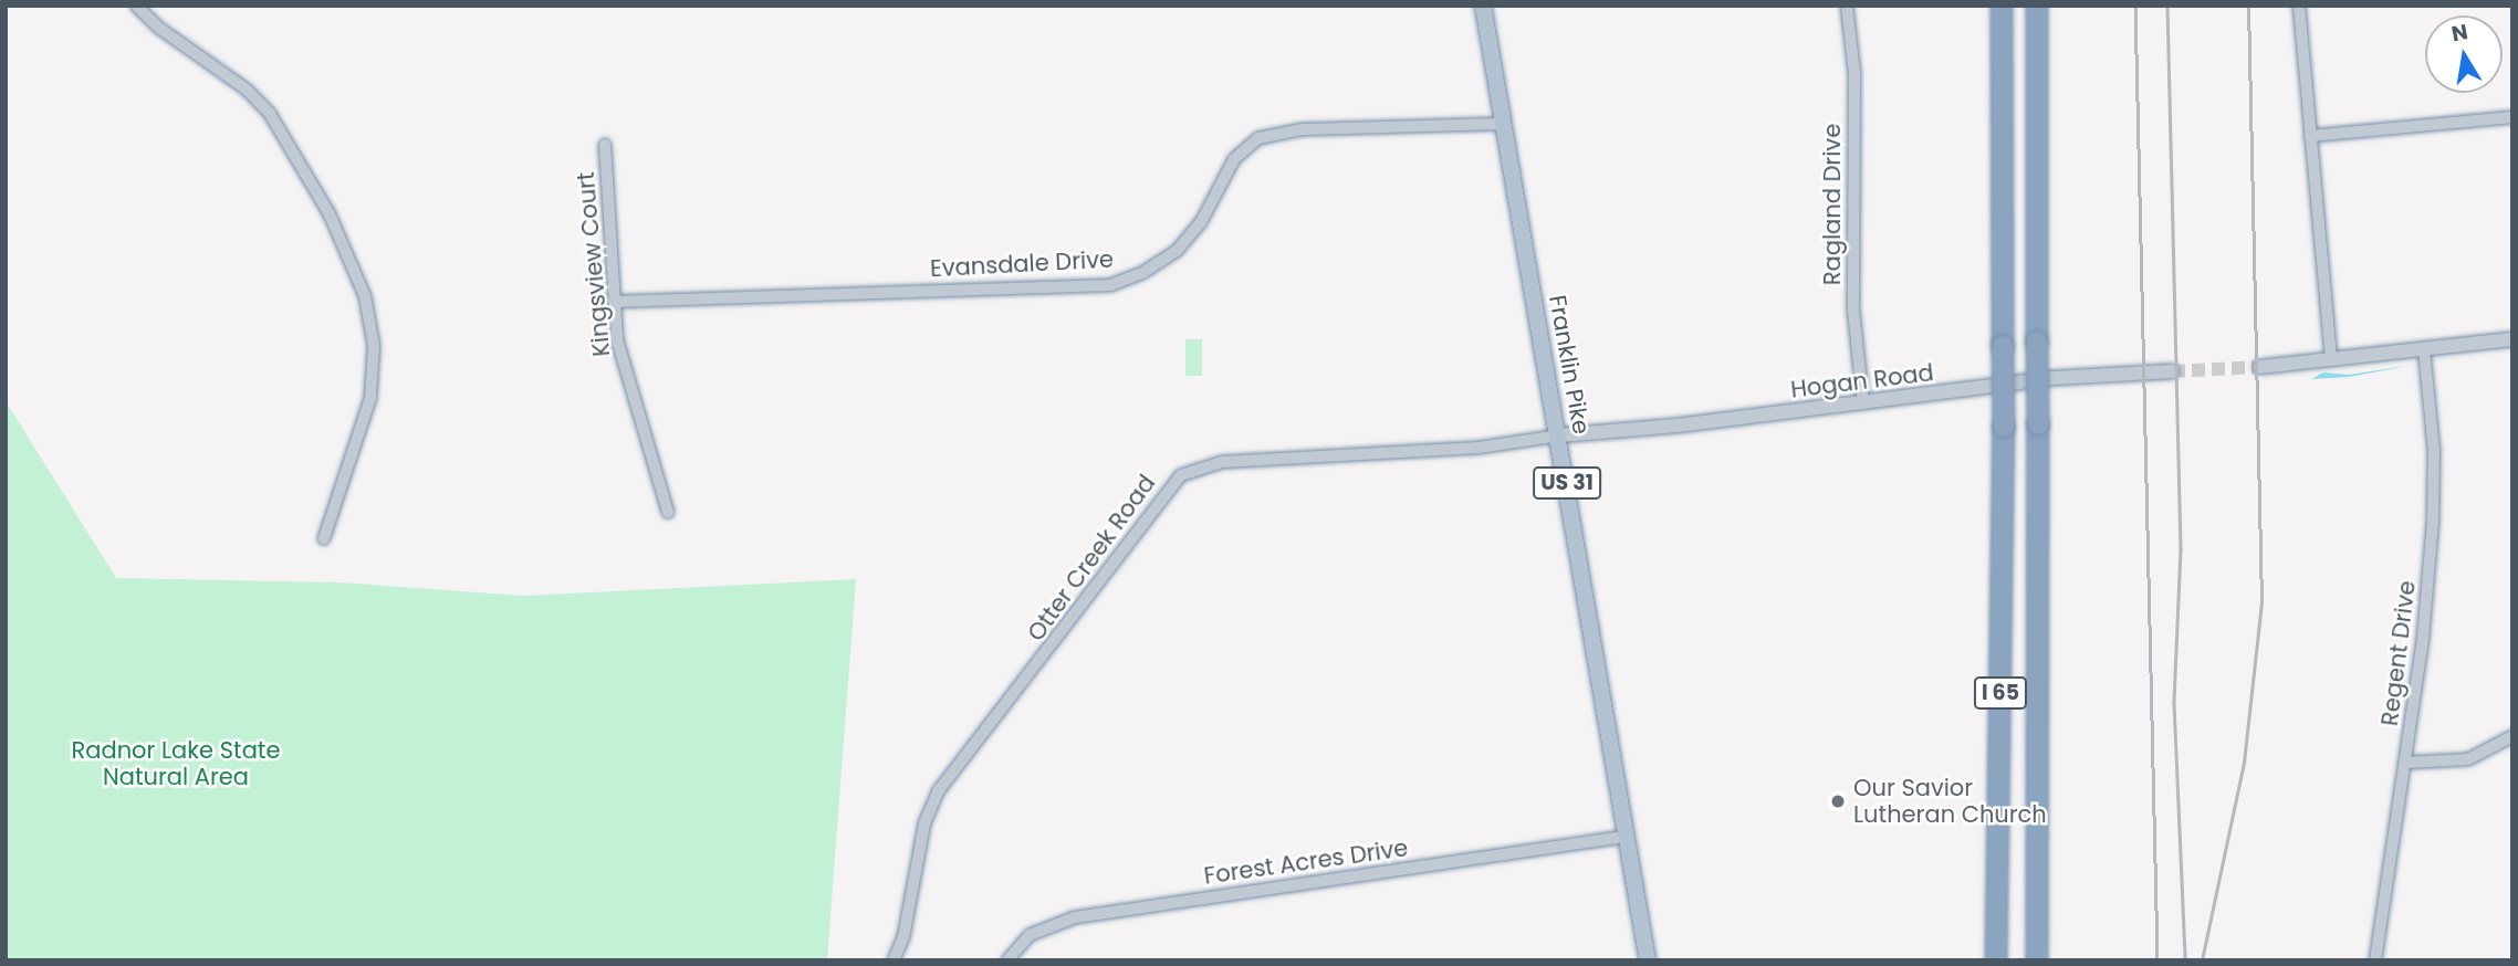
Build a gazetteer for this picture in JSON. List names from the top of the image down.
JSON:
{
  "streets": {
    "highway": ["I 65"],
    "main road": ["Franklin Pike", "US 31"],
    "street": [
      "Ragland Drive",
      "Kingsview Court",
      "Evansdale Drive",
      "Hogan Road",
      "Otter Creek Road",
      "Regent Drive",
      "Forest Acres Drive"
    ]
  },
  "crossings": [
    ["Ragland Drive", "Hogan Road"],
    ["Kingsview Court", "Evansdale Drive"],
    ["Evansdale Drive", "Franklin Pike"],
    ["Franklin Pike", "Hogan Road"],
    ["Franklin Pike", "Otter Creek Road"],
    ["Franklin Pike", "Forest Acres Drive"],
    ["Hogan Road", "Otter Creek Road"]
  ],
  "parks": ["Radnor Lake State Natural Area"],
  "places": ["Our Savior Lutheran Church"],
  "north": "top"
}
